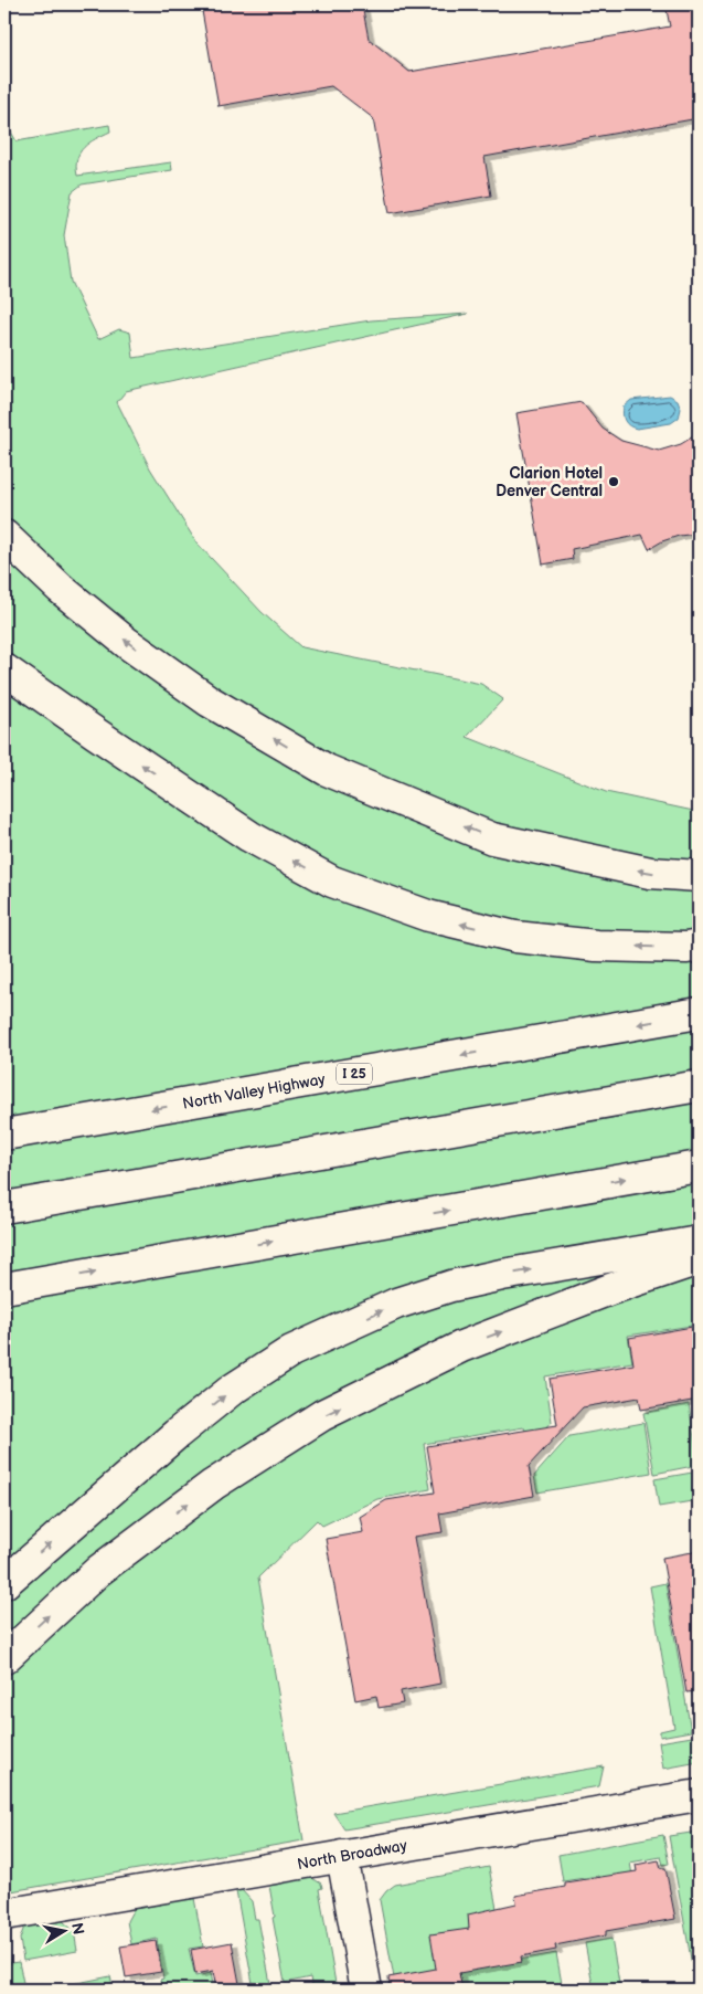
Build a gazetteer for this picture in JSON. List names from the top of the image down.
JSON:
{
  "streets": {
    "main road": ["I 25", "North Valley Highway", "North Broadway"]
  },
  "places": ["Clarion Hotel Denver Central"],
  "north": "right"
}
